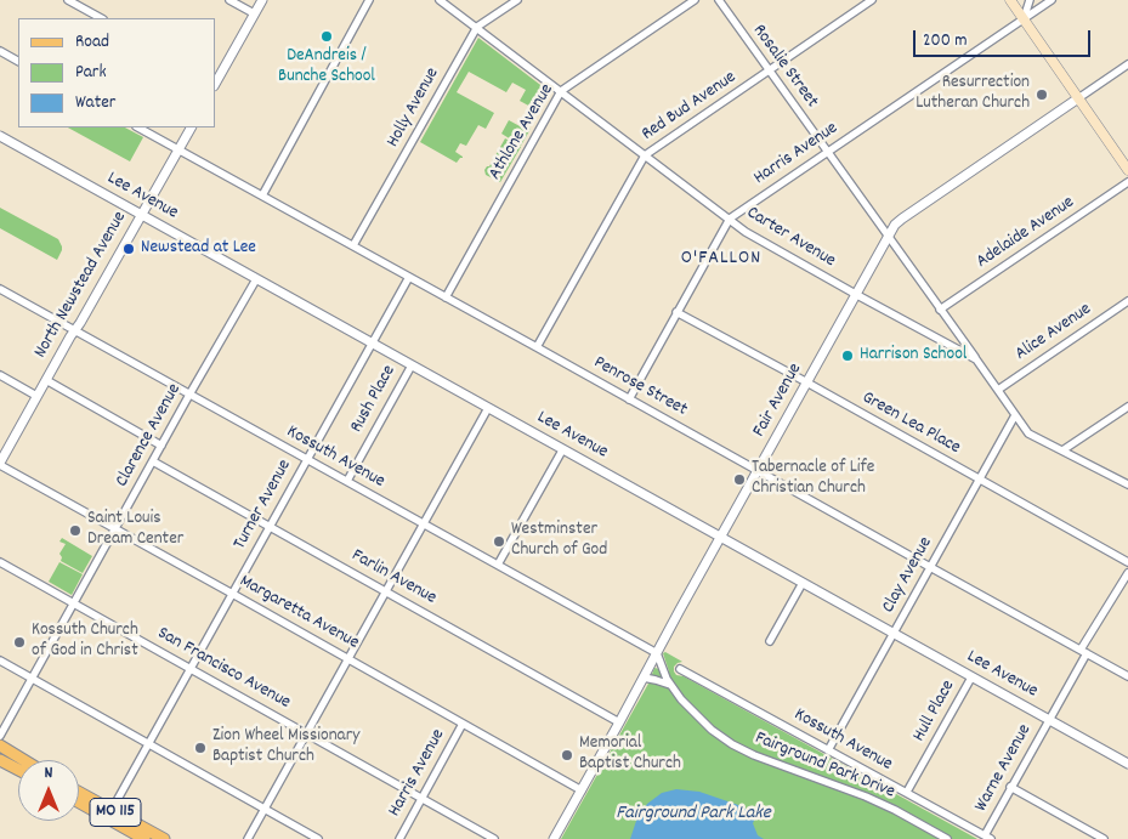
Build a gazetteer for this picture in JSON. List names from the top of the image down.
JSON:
{
  "streets": {
    "main road": ["MO 115"],
    "street": [
      "Rosalie Street",
      "Red Bud Avenue",
      "Holly Avenue",
      "Athlone Avenue",
      "Harris Avenue",
      "Lee Avenue",
      "Adelaide Avenue",
      "Carter Avenue",
      "North Newstead Avenue",
      "Alice Avenue",
      "Penrose Street",
      "Rush Place",
      "Fair Avenue",
      "Green Lea Place",
      "Clarence Avenue",
      "Kossuth Avenue",
      "Turner Avenue",
      "Clay Avenue",
      "Farlin Avenue",
      "Margaretta Avenue",
      "San Francisco Avenue",
      "Hull Place",
      "Fairground Park Drive",
      "Warne Avenue"
    ]
  },
  "crossings": [
    ["Rosalie Street", "Red Bud Avenue"],
    ["Rosalie Street", "Harris Avenue"],
    ["Rosalie Street", "Fair Avenue"],
    ["Red Bud Avenue", "Carter Avenue"],
    ["Red Bud Avenue", "Penrose Street"],
    ["Holly Avenue", "Carter Avenue"],
    ["Holly Avenue", "Penrose Street"],
    ["Athlone Avenue", "Carter Avenue"],
    ["Athlone Avenue", "Penrose Street"],
    ["Harris Avenue", "Carter Avenue"],
    ["Harris Avenue", "Penrose Street"],
    ["Harris Avenue", "Green Lea Place"],
    ["Harris Avenue", "Margaretta Avenue"],
    ["Harris Avenue", "San Francisco Avenue"],
    ["Lee Avenue", "North Newstead Avenue"],
    ["Lee Avenue", "Rush Place"],
    ["Lee Avenue", "Fair Avenue"],
    ["Lee Avenue", "Clarence Avenue"],
    ["Lee Avenue", "Turner Avenue"],
    ["Lee Avenue", "Clay Avenue"],
    ["Lee Avenue", "Hull Place"],
    ["Lee Avenue", "Warne Avenue"],
    ["Carter Avenue", "Alice Avenue"],
    ["Carter Avenue", "Fair Avenue"],
    ["Carter Avenue", "Clay Avenue"],
    ["North Newstead Avenue", "Penrose Street"],
    ["North Newstead Avenue", "Kossuth Avenue"],
    ["North Newstead Avenue", "Margaretta Avenue"],
    ["Penrose Street", "Fair Avenue"],
    ["Penrose Street", "Clay Avenue"],
    ["Penrose Street", "Warne Avenue"],
    ["Rush Place", "Kossuth Avenue"],
    ["Fair Avenue", "Green Lea Place"],
    ["Fair Avenue", "Kossuth Avenue"],
    ["Fair Avenue", "Farlin Avenue"],
    ["Fair Avenue", "Margaretta Avenue"],
    ["Fair Avenue", "Fairground Park Drive"],
    ["Green Lea Place", "Clay Avenue"],
    ["Clarence Avenue", "Kossuth Avenue"],
    ["Clarence Avenue", "Farlin Avenue"],
    ["Clarence Avenue", "Margaretta Avenue"],
    ["Clarence Avenue", "San Francisco Avenue"],
    ["Kossuth Avenue", "Turner Avenue"],
    ["Kossuth Avenue", "Clay Avenue"],
    ["Kossuth Avenue", "Hull Place"],
    ["Kossuth Avenue", "Fairground Park Drive"],
    ["Kossuth Avenue", "Warne Avenue"],
    ["Turner Avenue", "Farlin Avenue"],
    ["Turner Avenue", "Margaretta Avenue"],
    ["Turner Avenue", "San Francisco Avenue"],
    ["Turner Avenue", "MO 115"]
  ],
  "districts": ["O'FALLON"],
  "water": ["Fairground Park Lake"],
  "places": [
    "DeAndreis / Bunche School",
    "Resurrection Lutheran Church",
    "Newstead at Lee",
    "Harrison School",
    "Tabernacle of Life Christian Church",
    "Saint Louis Dream Center",
    "Westminster Church of God",
    "Kossuth Church of God in Christ",
    "Zion Wheel Missionary Baptist Church",
    "Memorial Baptist Church"
  ],
  "legend": ["Road", "Park", "Water"],
  "scale_bar": "200 m",
  "north": "top"
}
